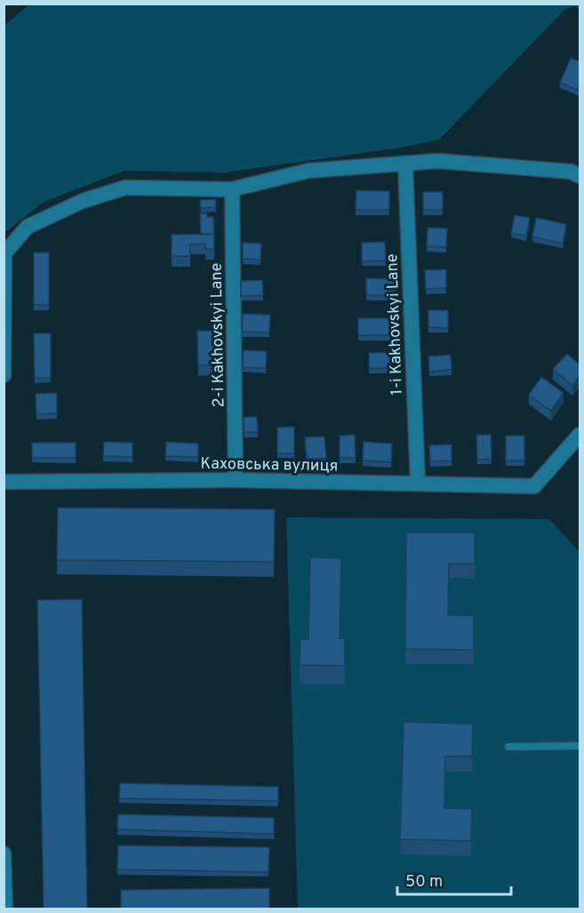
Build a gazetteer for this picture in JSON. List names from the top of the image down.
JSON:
{
  "streets": {
    "street": ["1-i Kakhovskyi Lane", "2-i Kakhovskyi Lane", "Каховська вулиця"]
  },
  "crossings": [
    ["1-i Kakhovskyi Lane", "Каховська вулиця"],
    ["2-i Kakhovskyi Lane", "Каховська вулиця"]
  ],
  "scale_bar": "50 m"
}
